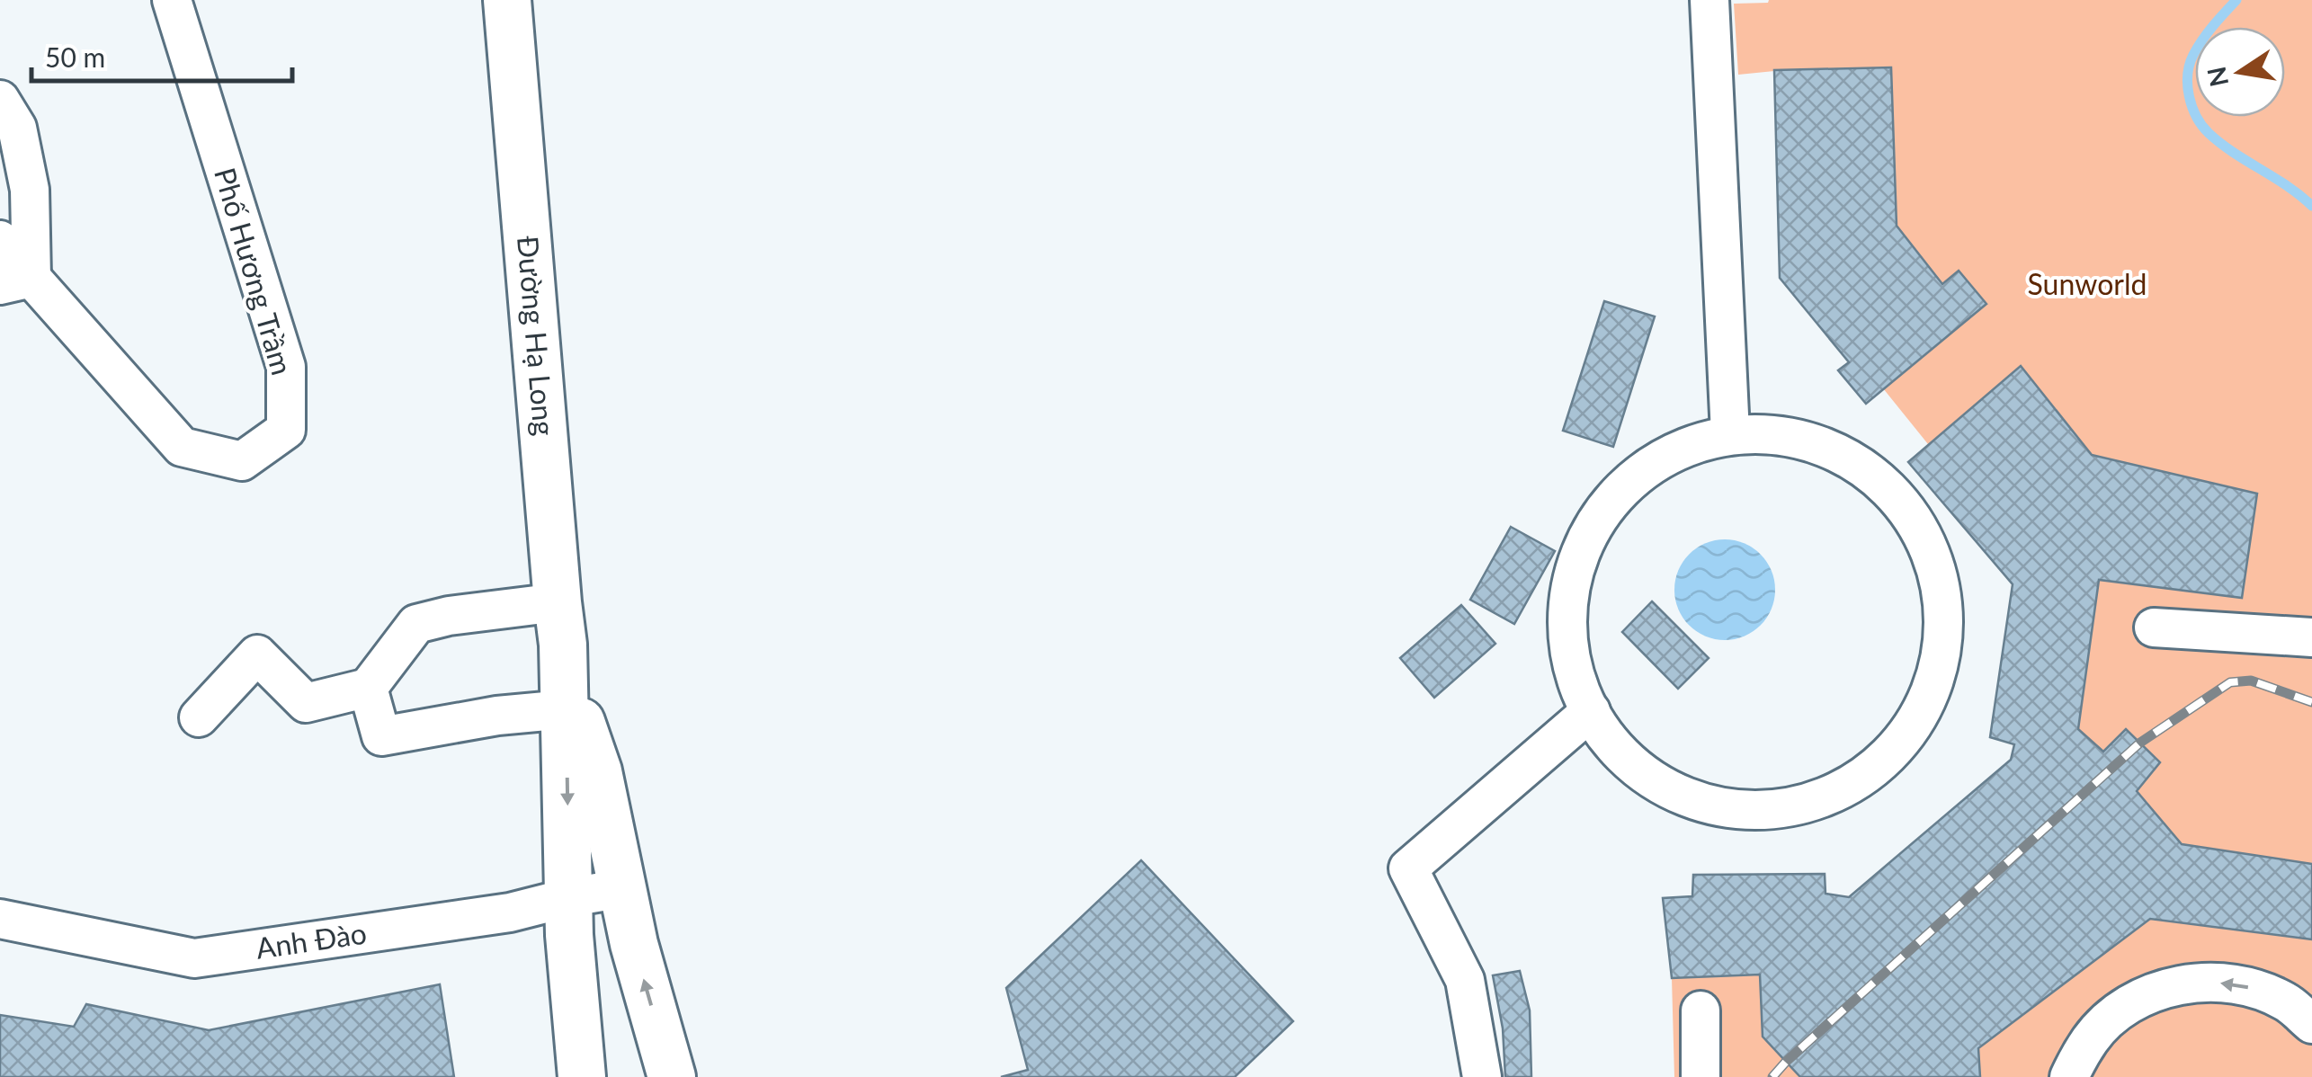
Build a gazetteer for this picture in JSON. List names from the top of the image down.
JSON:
{
  "streets": {
    "main road": ["Đường Hạ Long"],
    "street": ["Phố Hương Trầm", "Anh Đào"]
  },
  "crossings": [
    ["Đường Hạ Long", "Anh Đào"]
  ],
  "parks": ["Sunworld"],
  "scale_bar": "50 m",
  "north": "left"
}
